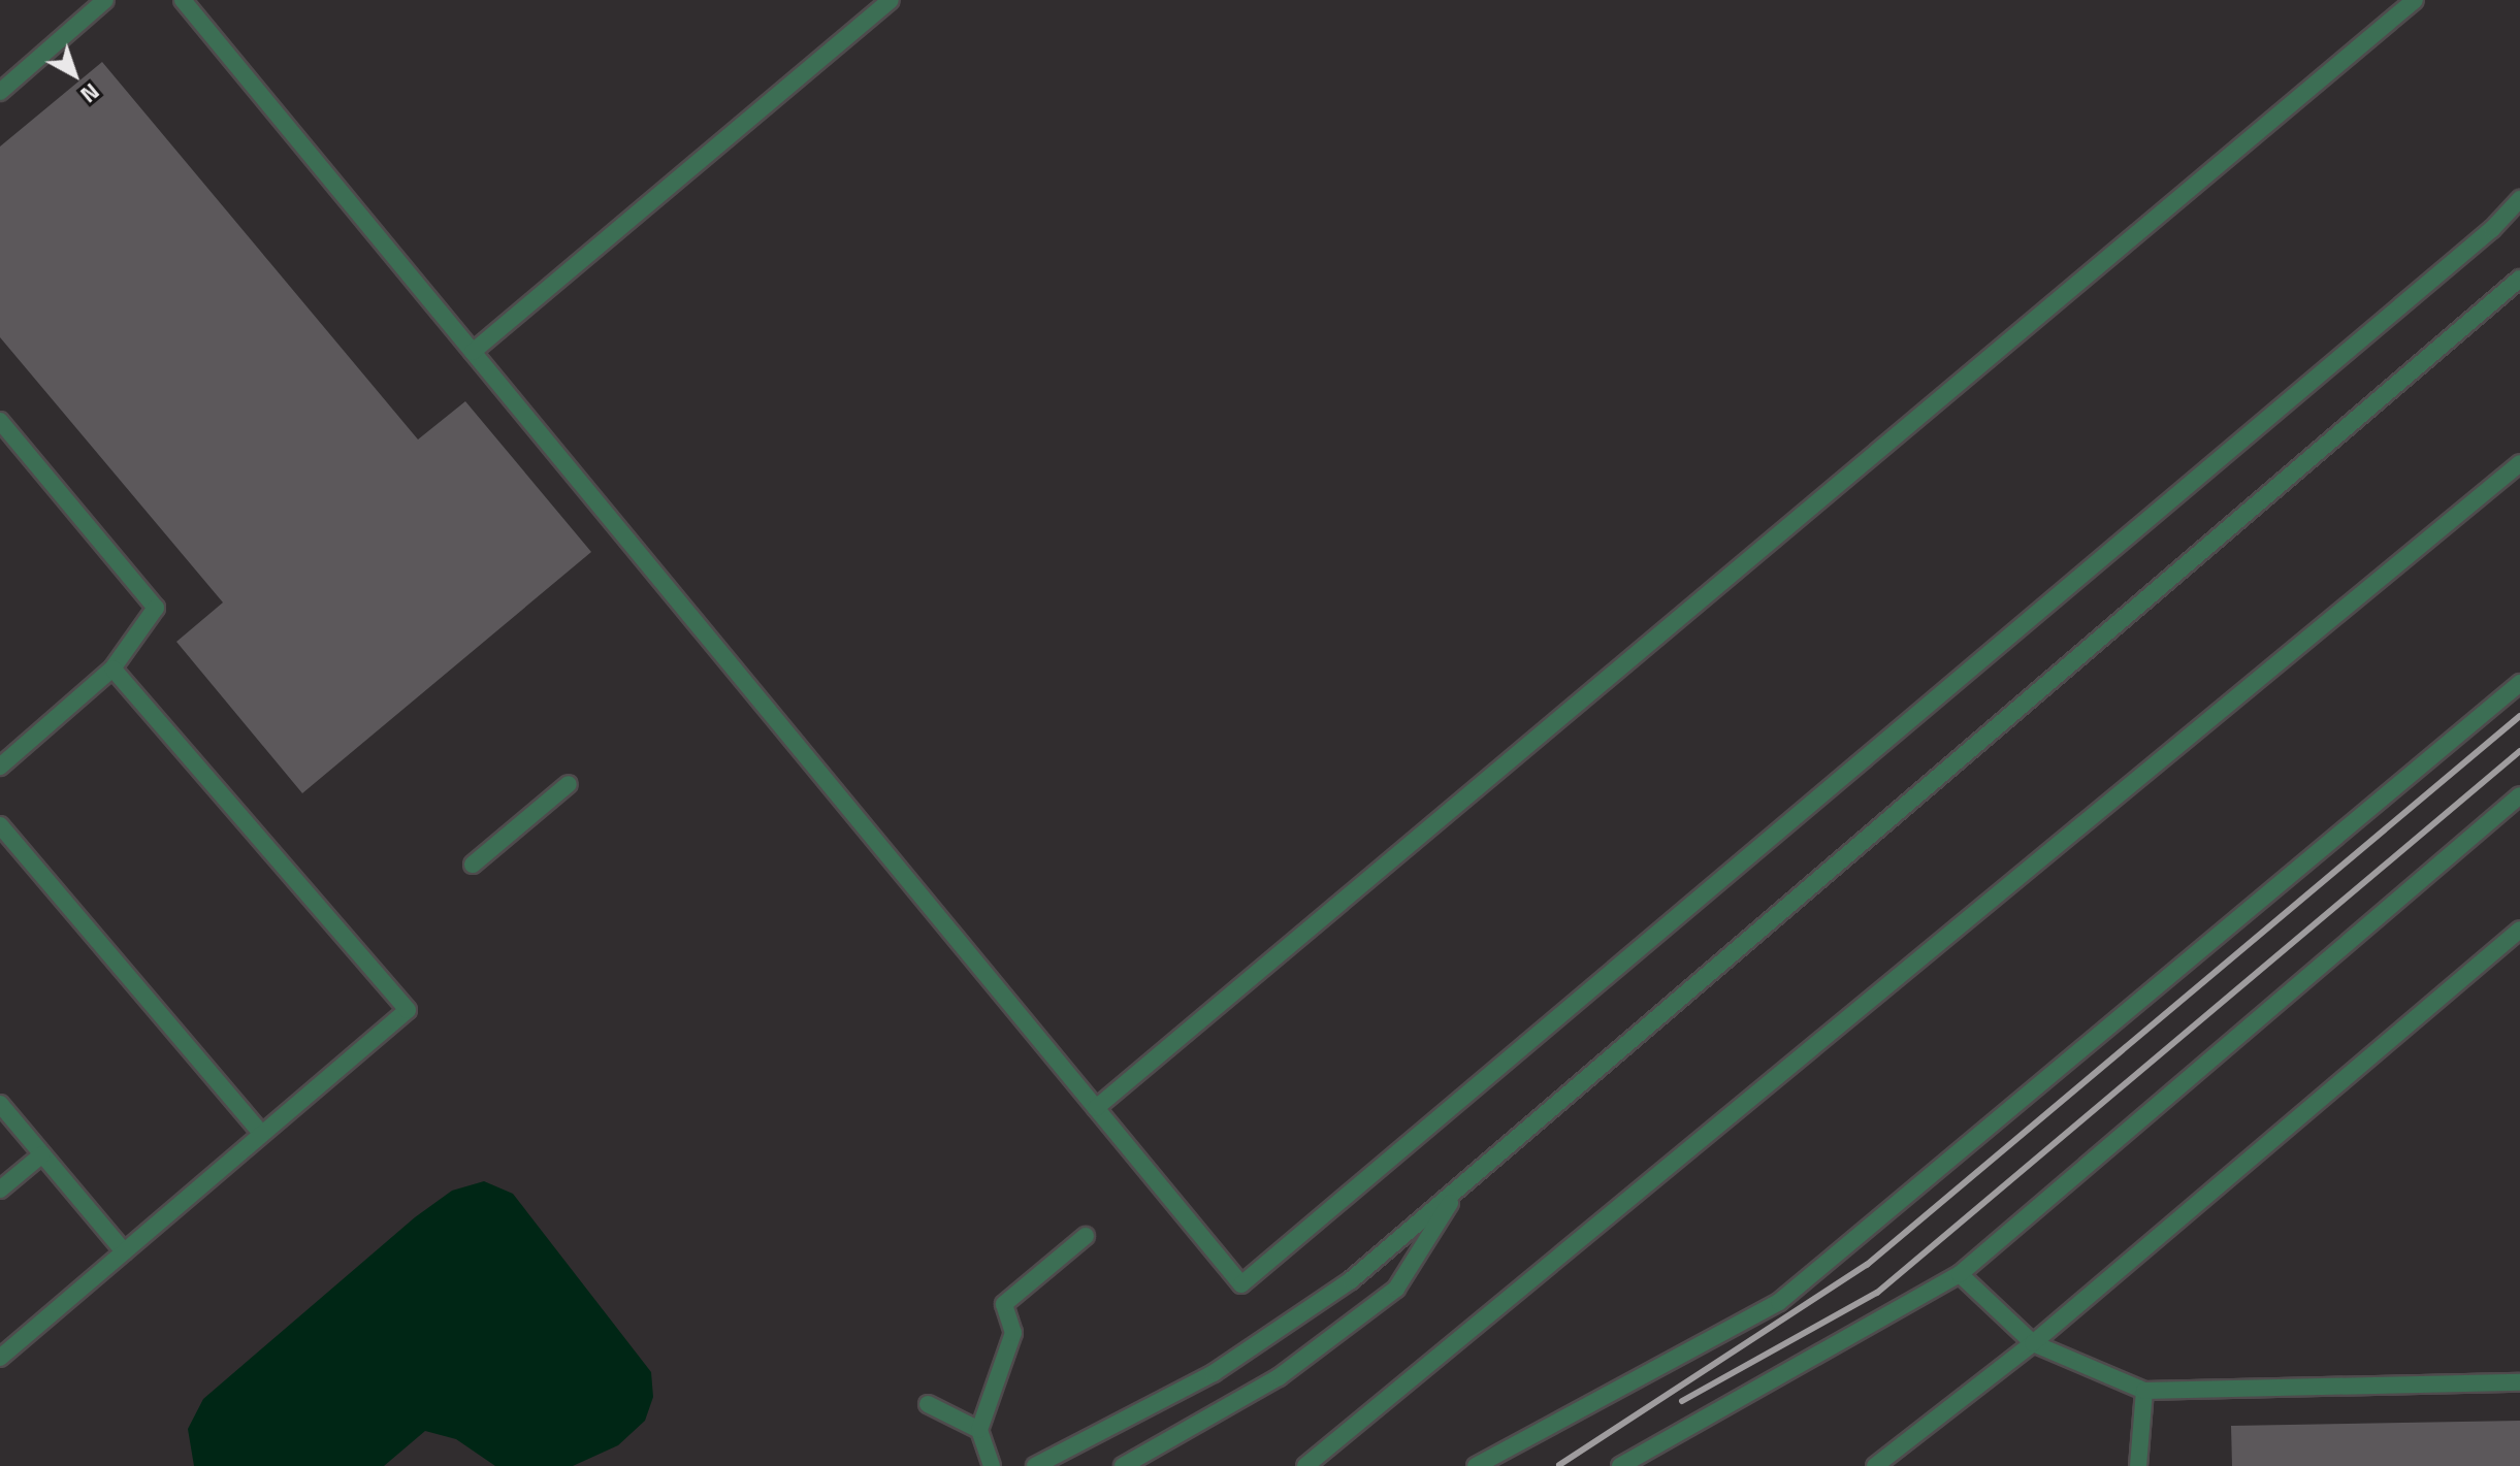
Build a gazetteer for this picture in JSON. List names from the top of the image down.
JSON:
{
  "north": "bottom right"
}
